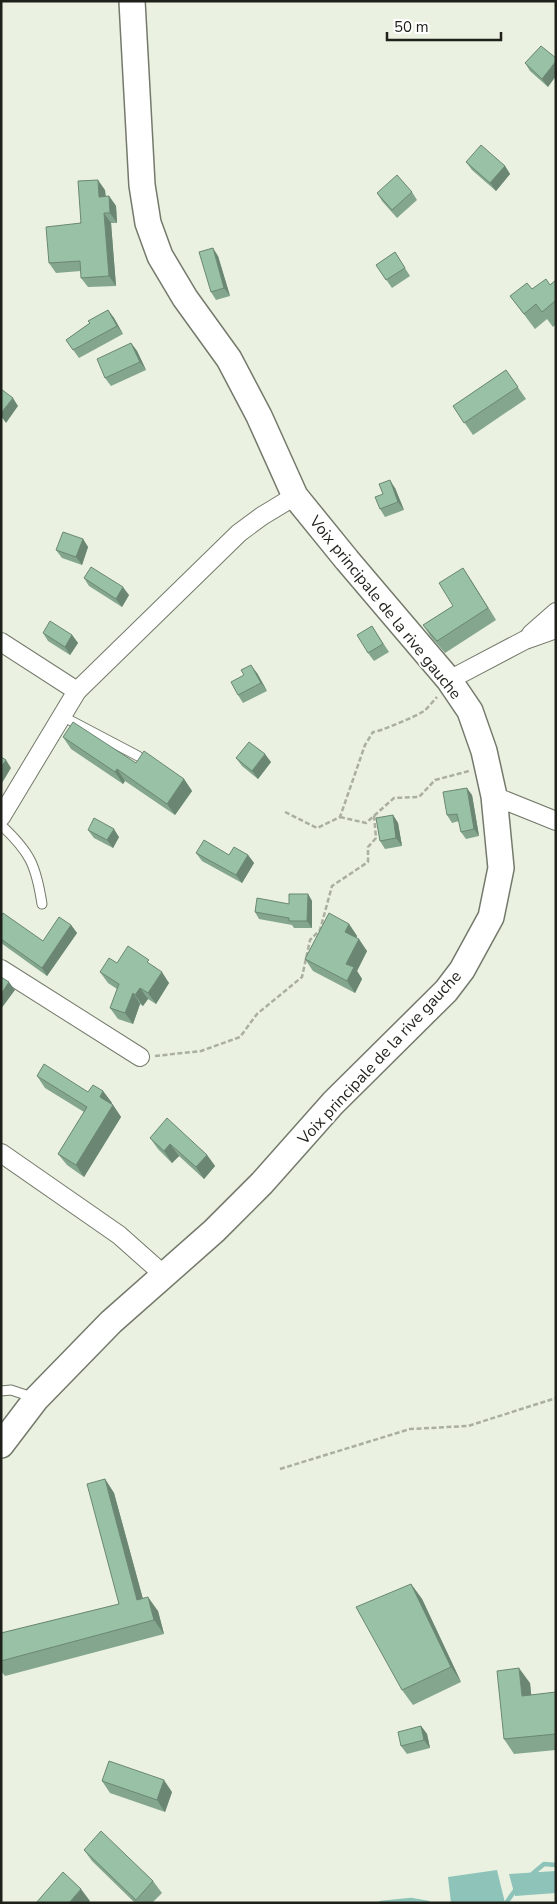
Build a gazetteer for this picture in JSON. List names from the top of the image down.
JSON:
{
  "streets": {
    "street": ["Voix principale de la rive gauche"]
  },
  "scale_bar": "50 m"
}
